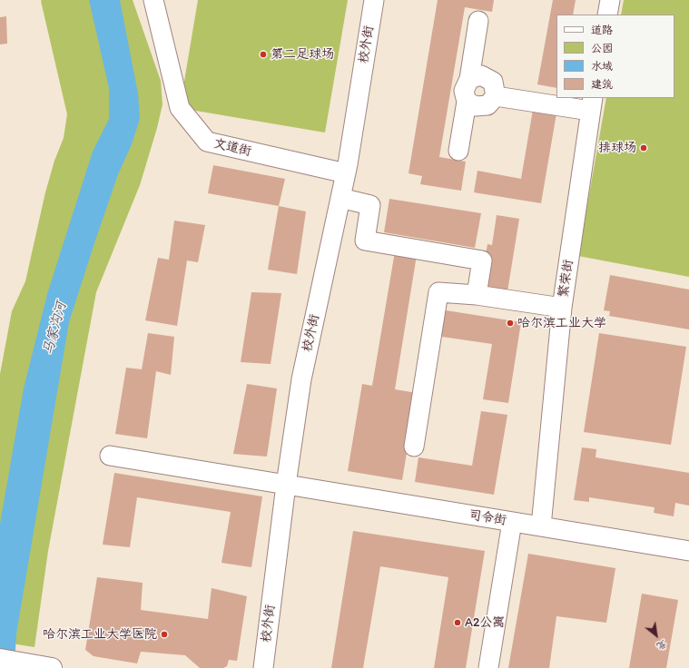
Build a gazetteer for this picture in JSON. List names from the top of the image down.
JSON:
{
  "streets": {
    "street": [
      "校外街",
      "文道街",
      "繁荣街",
      "司令街"
    ]
  },
  "crossings": [
    ["校外街", "文道街"],
    ["校外街", "司令街"],
    ["繁荣街", "司令街"]
  ],
  "water": ["马家沟河"],
  "places": [
    "第二足球场",
    "排球场",
    "哈尔滨工业大学",
    "A2公寓",
    "哈尔滨工业大学医院"
  ],
  "legend": [
    "道路",
    "公园",
    "水域",
    "建筑"
  ],
  "north": "bottom right"
}
